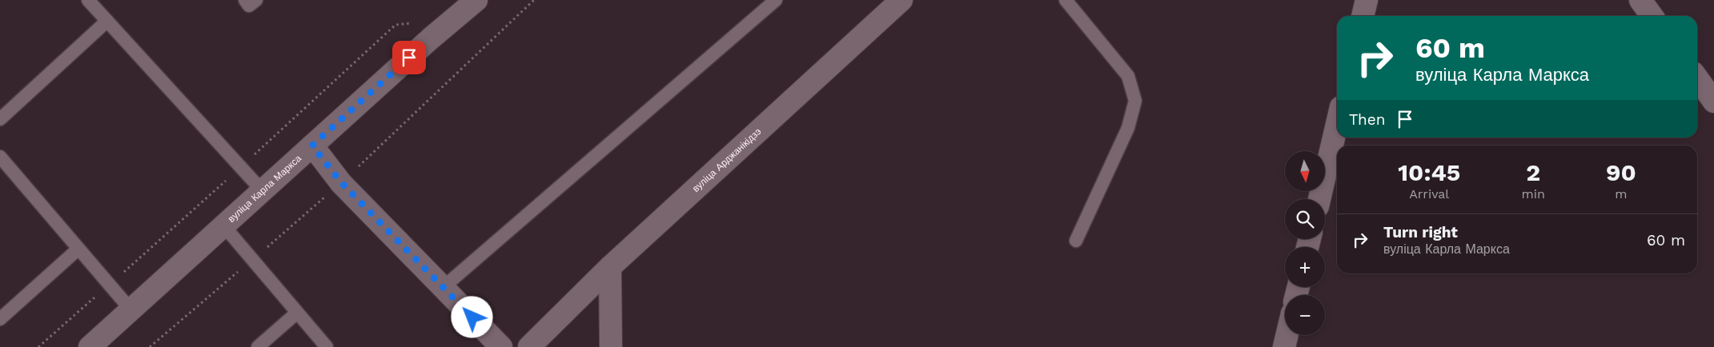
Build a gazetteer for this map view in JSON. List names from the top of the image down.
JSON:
{
  "streets": {
    "street": ["вуліца Арджанікідзэ", "вуліца Карла Маркса"]
  },
  "north": "bottom",
  "page": {
    "turn": ["60 m", "вуліца Карла Маркса"],
    "then": "Then",
    "eta": [
      "10:45",
      "Arrival",
      "2",
      "min",
      "90",
      "m"
    ],
    "map_buttons": ["+", "−"],
    "list": [
      {
        "name": "Turn right",
        "note": "вуліца Карла Маркса",
        "value": "60 m"
      }
    ]
  }
}
